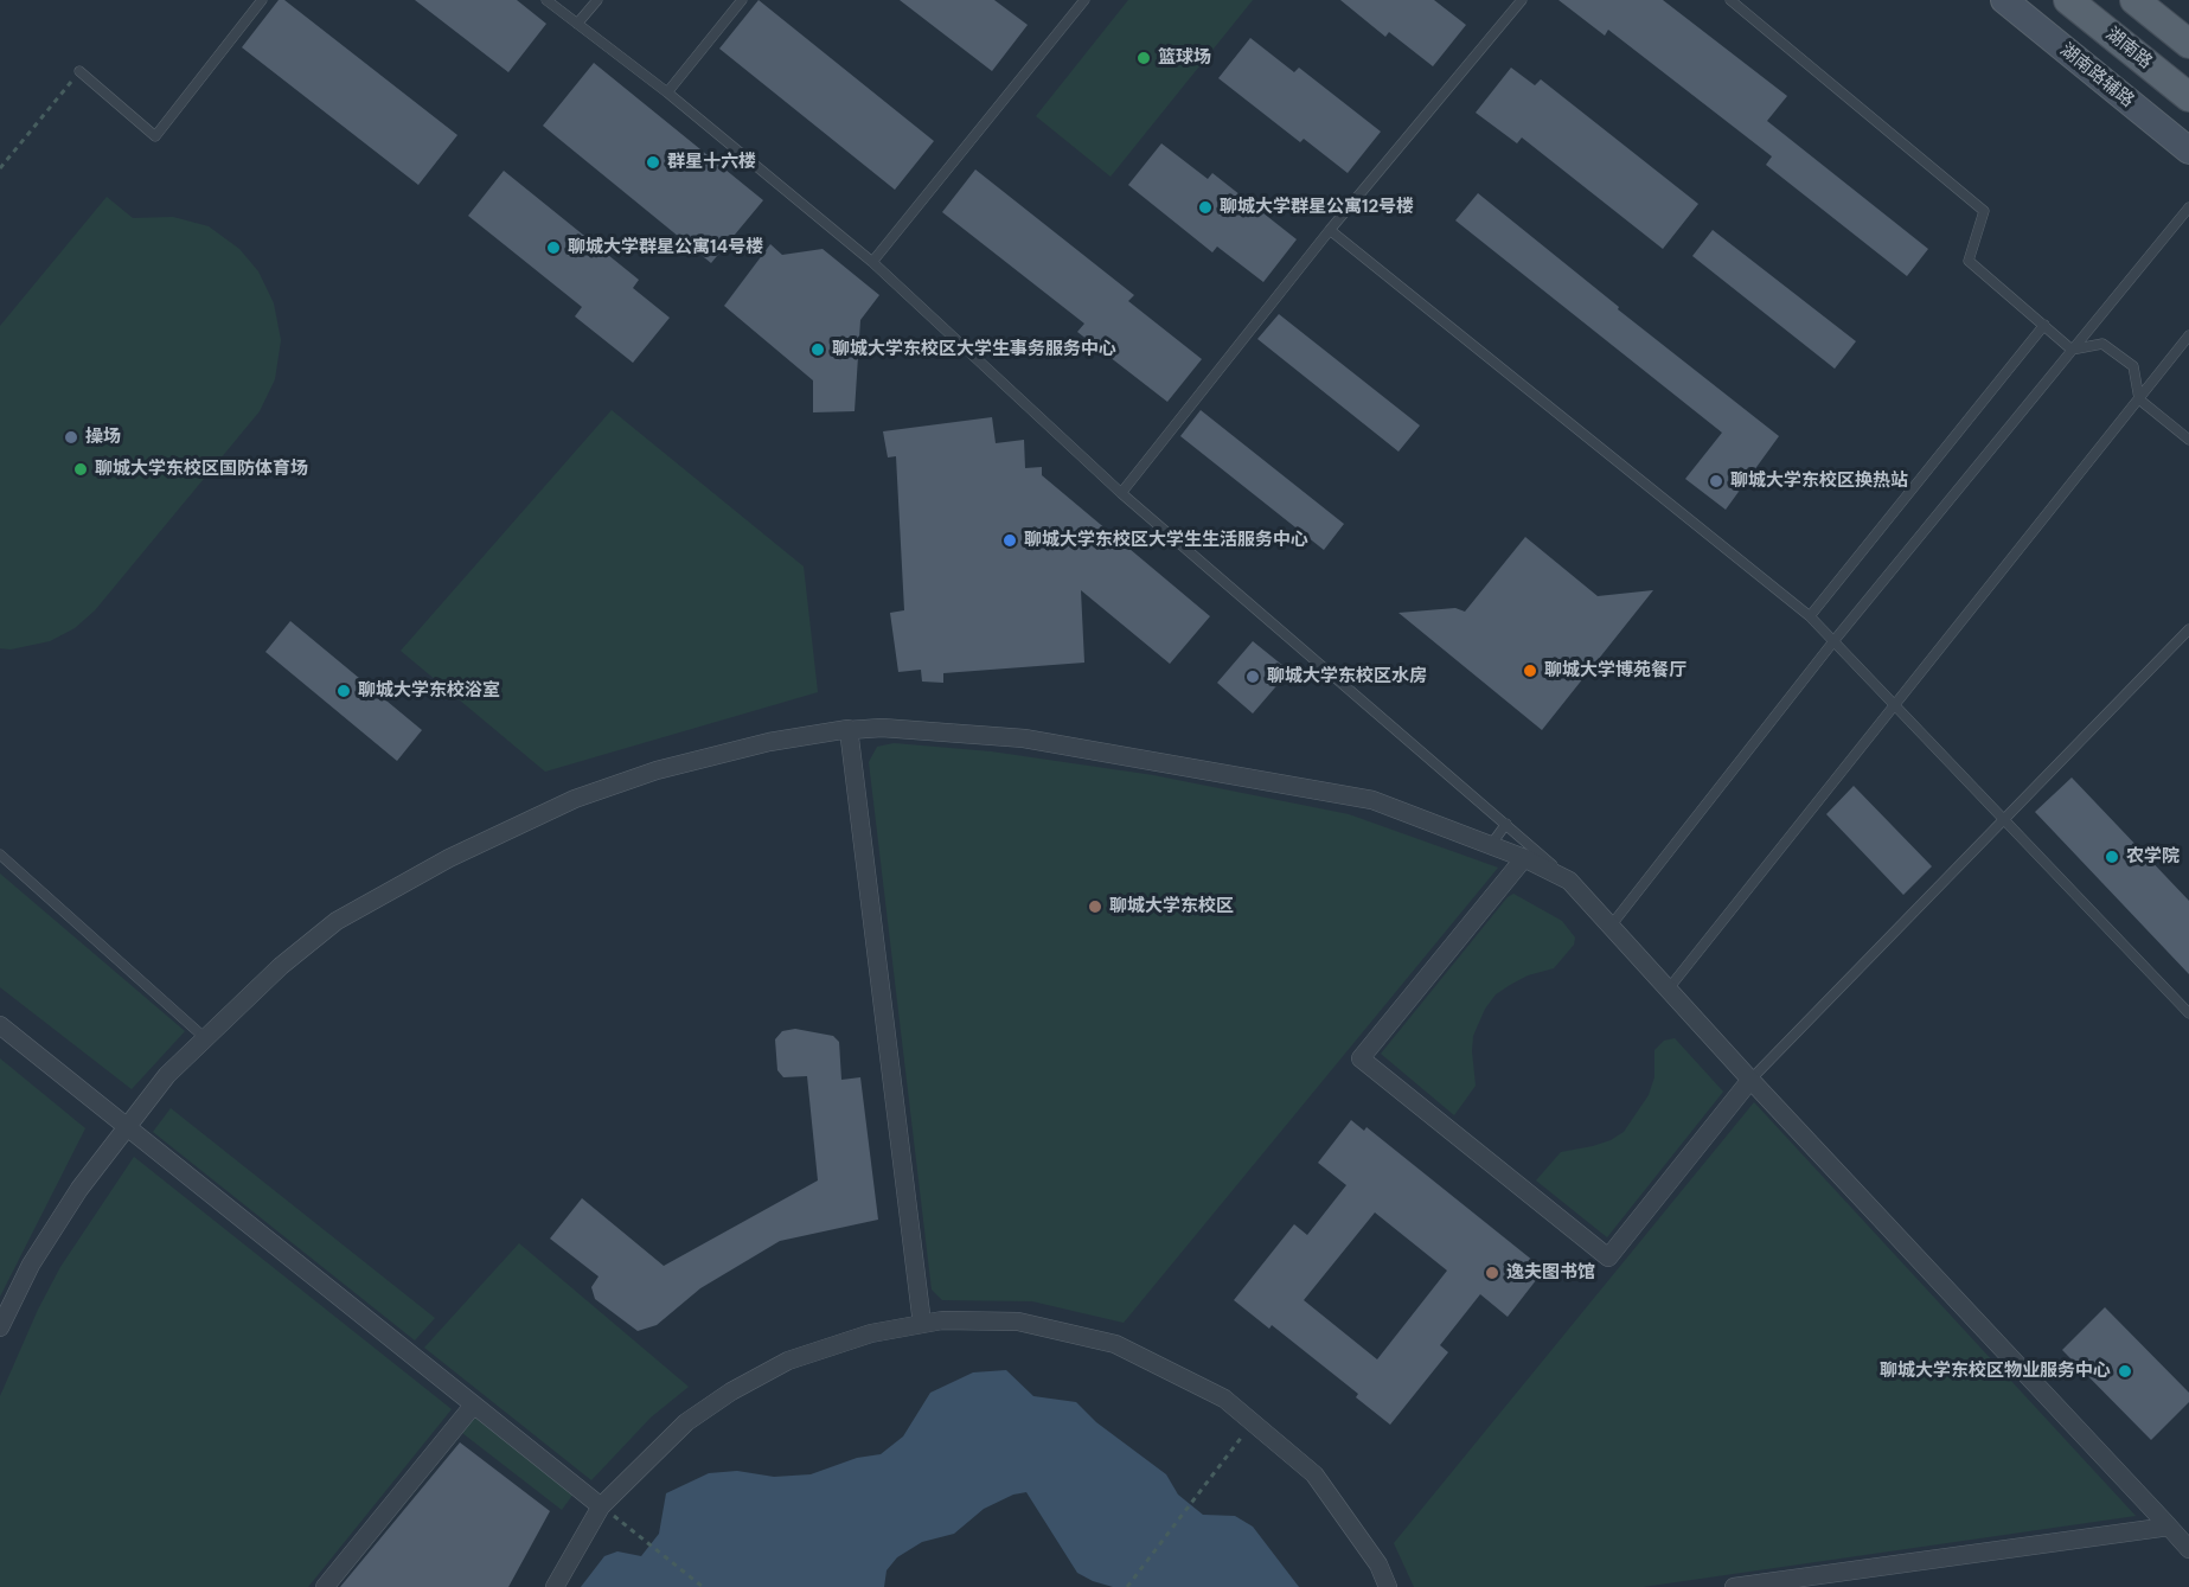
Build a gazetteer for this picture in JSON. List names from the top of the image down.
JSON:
{
  "streets": {
    "main road": ["湖南路"],
    "street": ["湖南路辅路"]
  },
  "places": [
    "篮球场",
    "群星十六楼",
    "聊城大学群星公寓12号楼",
    "聊城大学群星公寓14号楼",
    "聊城大学东校区大学生事务服务中心",
    "操场",
    "聊城大学东校区国防体育场",
    "聊城大学东校区换热站",
    "聊城大学东校区大学生生活服务中心",
    "聊城大学博苑餐厅",
    "聊城大学东校区水房",
    "聊城大学东校浴室",
    "农学院",
    "聊城大学东校区",
    "逸夫图书馆",
    "聊城大学东校区物业服务中心"
  ]
}
